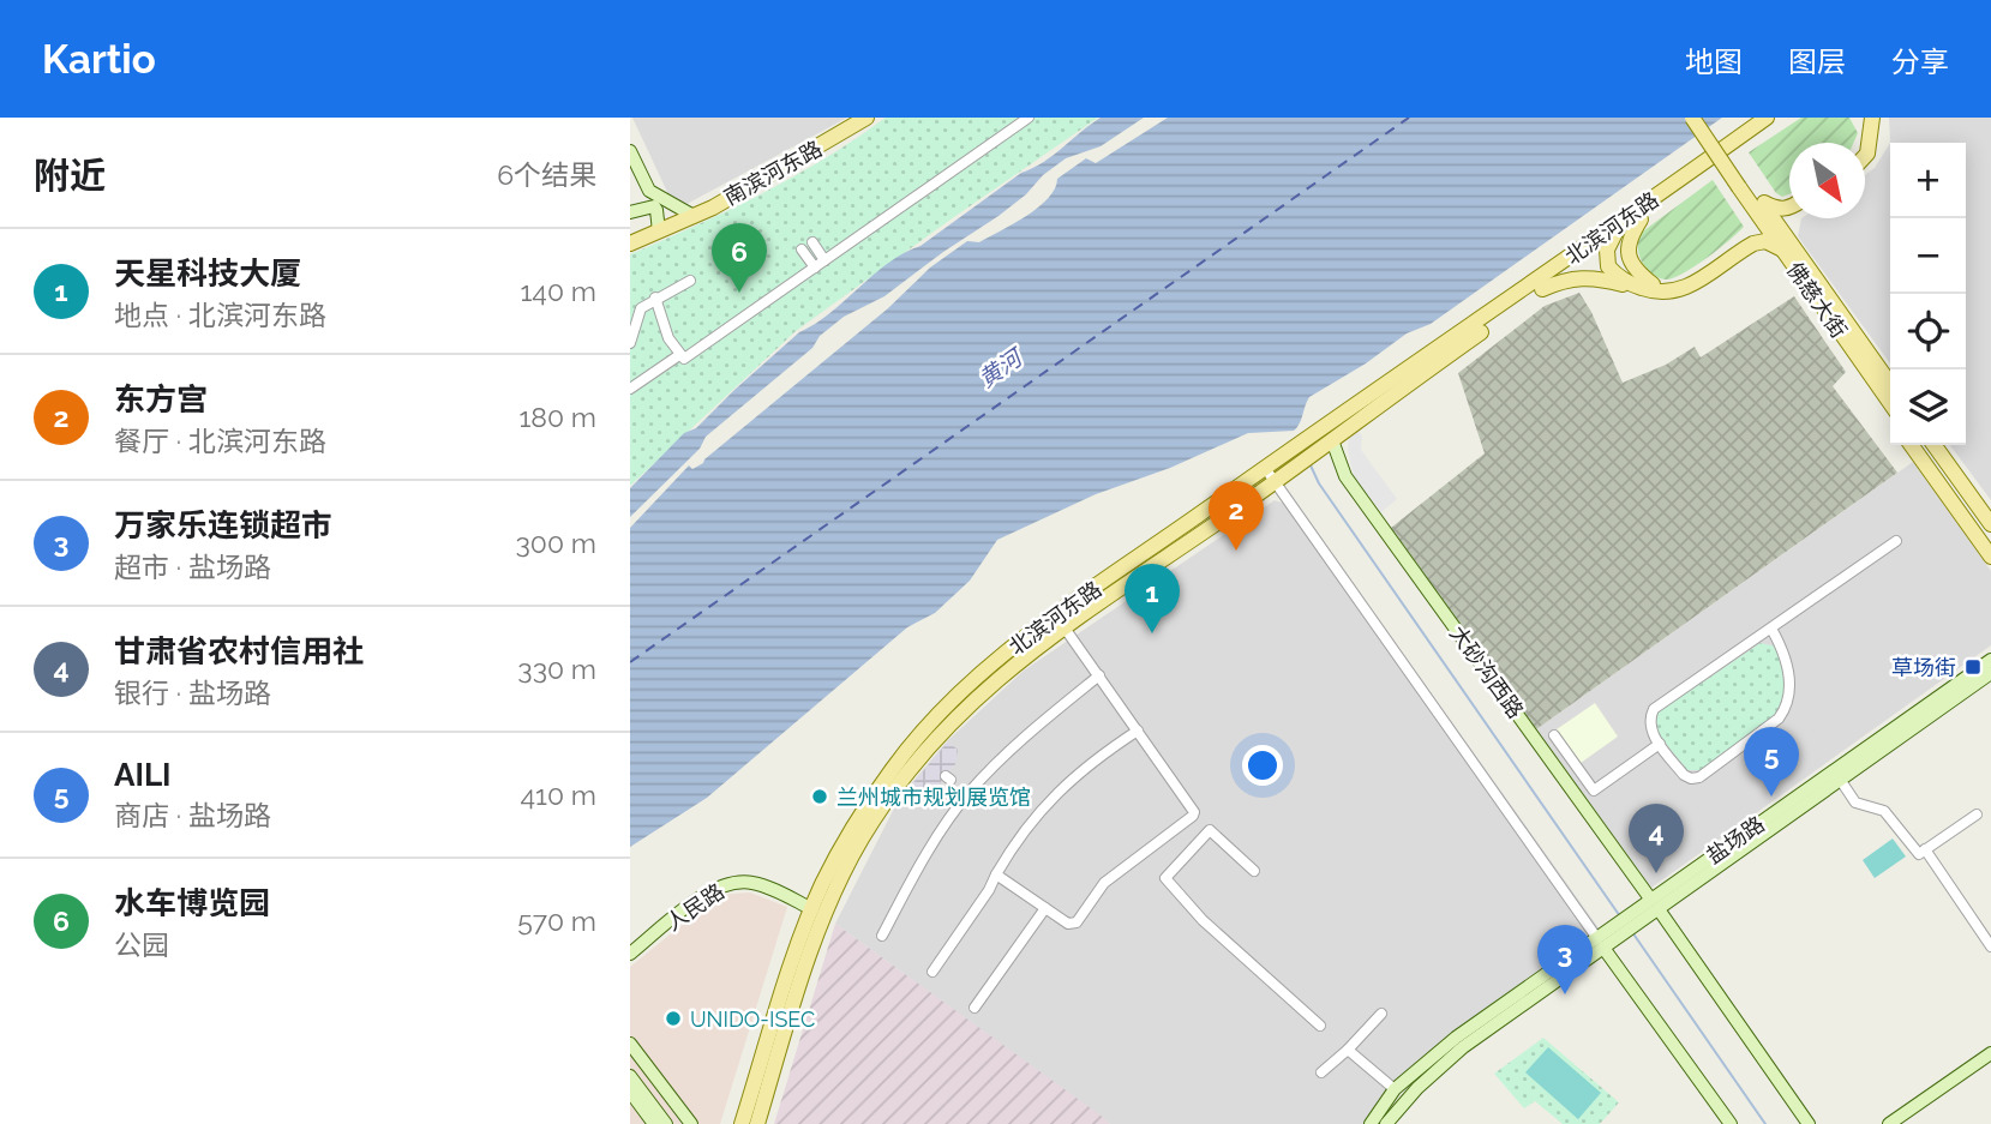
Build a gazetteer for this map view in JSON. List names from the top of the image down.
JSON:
{
  "streets": {
    "main road": ["南滨河东路", "北滨河东路", "佛慈大街"],
    "street": ["大砂沟西路", "盐场路", "人民路"]
  },
  "crossings": [
    ["北滨河东路", "大砂沟西路"],
    ["北滨河东路", "人民路"],
    ["大砂沟西路", "盐场路"]
  ],
  "water": ["黄河"],
  "places": {
    "transit": ["草场街"],
    "other": ["兰州城市规划展览馆", "UNIDO-ISEC"]
  },
  "north": "bottom right",
  "page": {
    "header": "Kartio",
    "nav": ["地图", "图层", "分享"],
    "heading": ["附近", "6个结果"],
    "map_buttons": ["+", "−"],
    "pins": [
      "6",
      "2",
      "1",
      "5",
      "4",
      "3"
    ],
    "list": [
      {
        "mark": "1",
        "name": "天星科技大厦",
        "note": "地点 · 北滨河东路",
        "value": "140 m"
      },
      {
        "mark": "2",
        "name": "东方宫",
        "note": "餐厅 · 北滨河东路",
        "value": "180 m"
      },
      {
        "mark": "3",
        "name": "万家乐连锁超市",
        "note": "超市 · 盐场路",
        "value": "300 m"
      },
      {
        "mark": "4",
        "name": "甘肃省农村信用社",
        "note": "银行 · 盐场路",
        "value": "330 m"
      },
      {
        "mark": "5",
        "name": "AILI",
        "note": "商店 · 盐场路",
        "value": "410 m"
      },
      {
        "mark": "6",
        "name": "水车博览园",
        "note": "公园",
        "value": "570 m"
      }
    ]
  }
}
